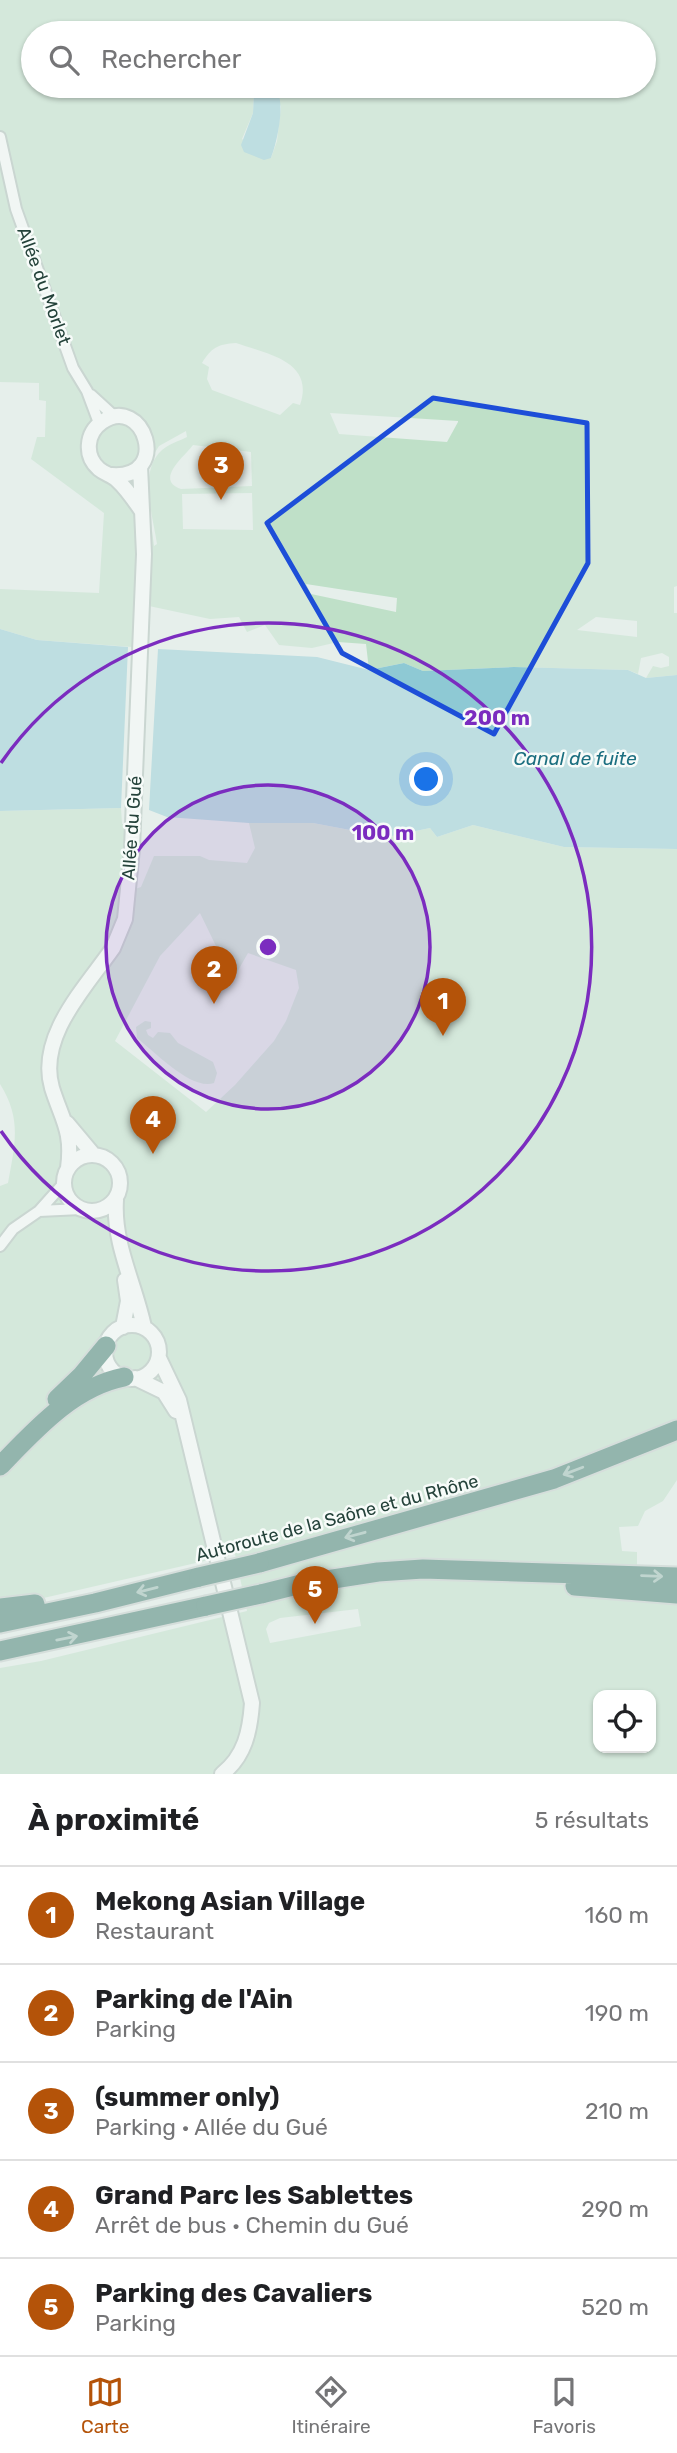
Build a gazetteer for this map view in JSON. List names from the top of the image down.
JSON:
{
  "streets": {
    "highway": ["Autoroute de la Saône et du Rhône"],
    "street": ["Allée du Morlet", "Allée du Gué"]
  },
  "crossings": [
    ["Allée du Morlet", "Allée du Gué"]
  ],
  "water": ["Canal de fuite"],
  "page": {
    "search": "Rechercher",
    "pins": [
      "3",
      "2",
      "1",
      "4",
      "5"
    ],
    "heading": ["À proximité", "5 résultats"],
    "list": [
      {
        "mark": "1",
        "name": "Mekong Asian Village",
        "note": "Restaurant",
        "value": "160 m"
      },
      {
        "mark": "2",
        "name": "Parking de l'Ain",
        "note": "Parking",
        "value": "190 m"
      },
      {
        "mark": "3",
        "name": "(summer only)",
        "note": "Parking · Allée du Gué",
        "value": "210 m"
      },
      {
        "mark": "4",
        "name": "Grand Parc les Sablettes",
        "note": "Arrêt de bus · Chemin du Gué",
        "value": "290 m"
      },
      {
        "mark": "5",
        "name": "Parking des Cavaliers",
        "note": "Parking",
        "value": "520 m"
      }
    ],
    "nav": ["Carte", "Itinéraire", "Favoris"]
  },
  "rings": ["200 m", "100 m"]
}
